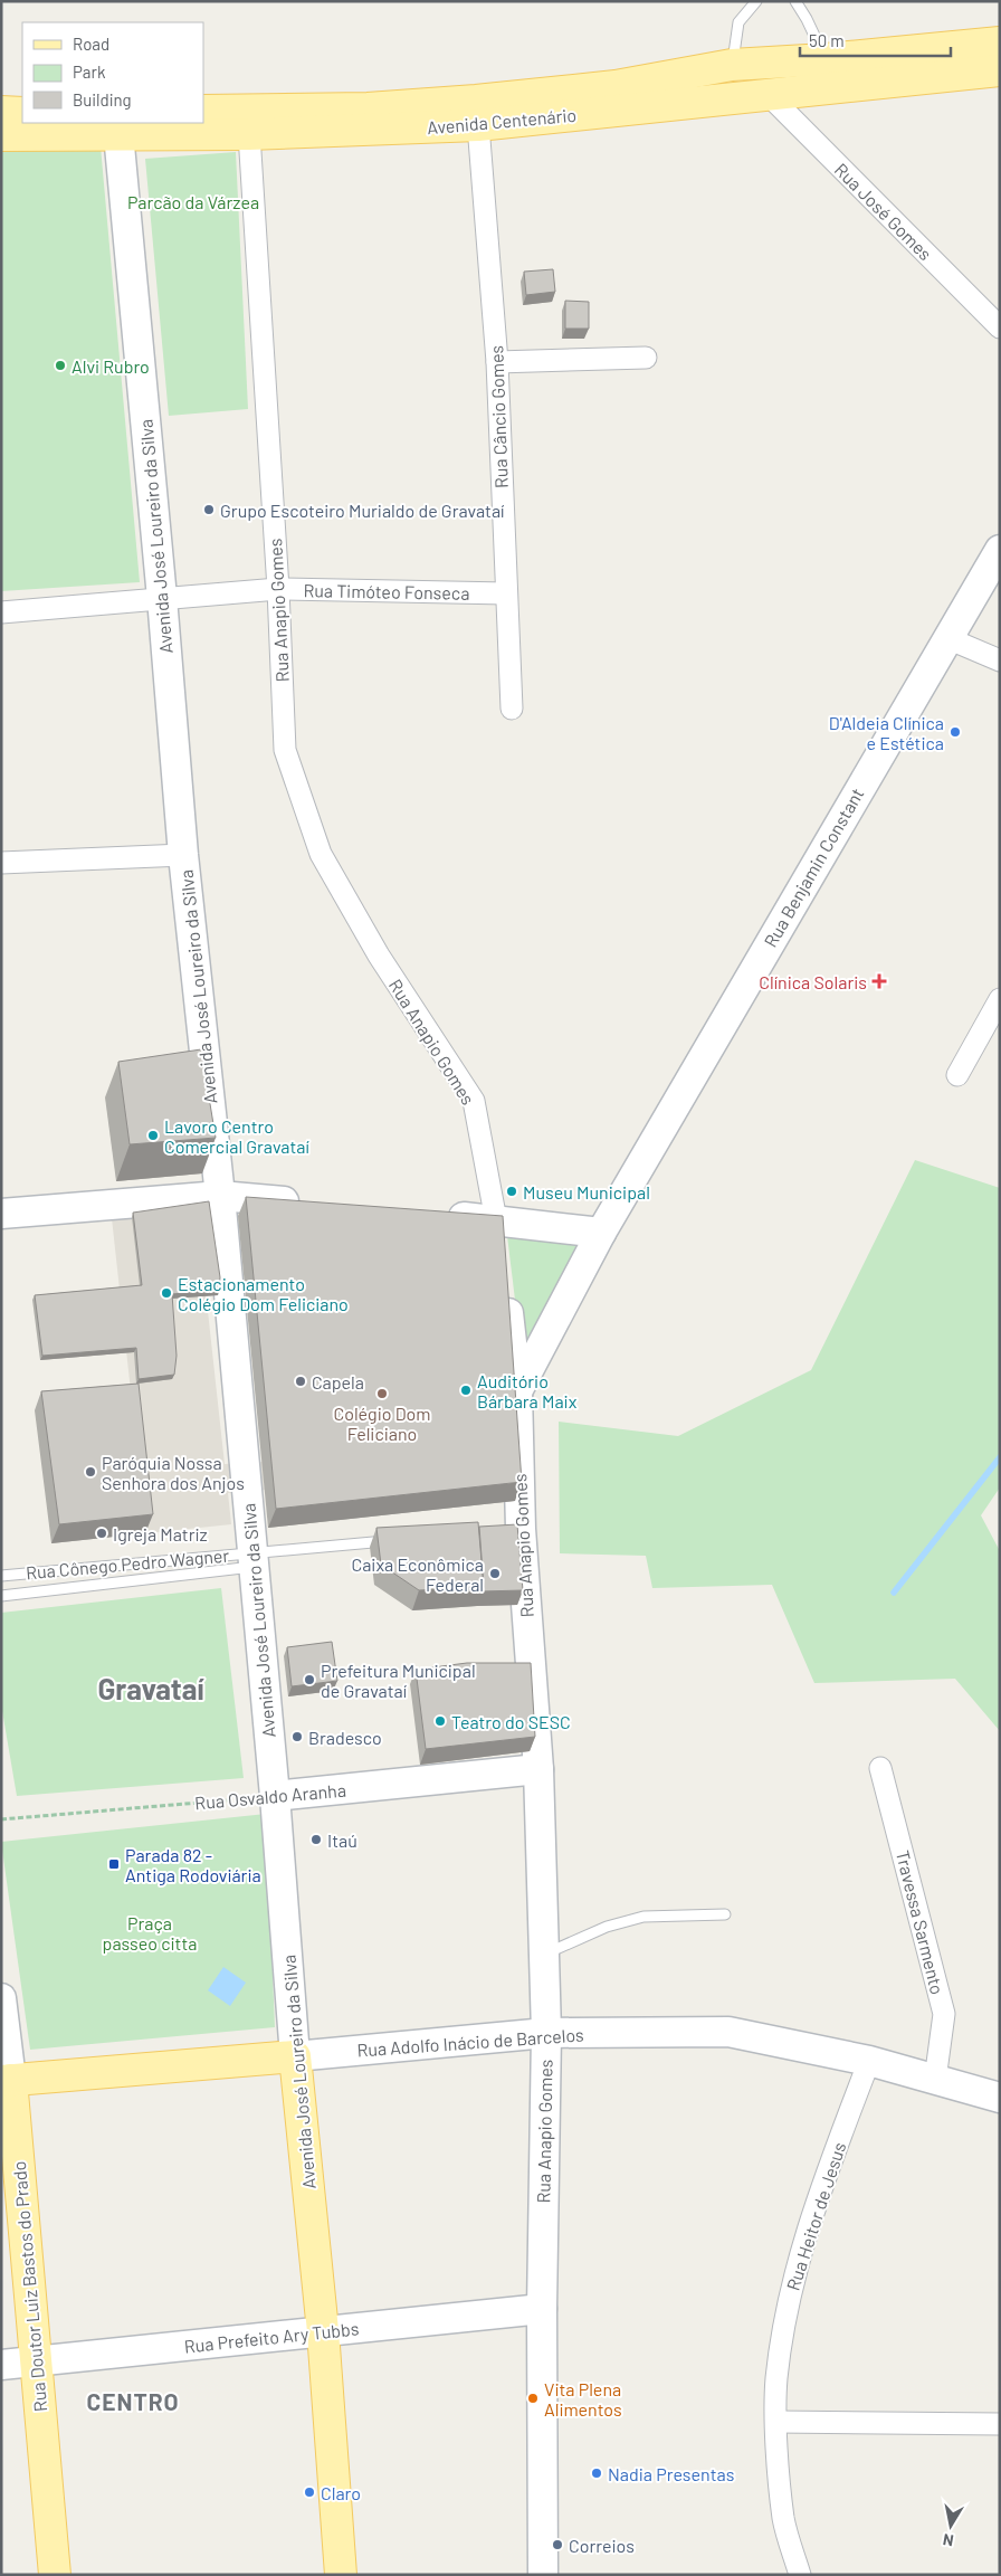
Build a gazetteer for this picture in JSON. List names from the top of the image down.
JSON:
{
  "streets": {
    "main road": [
      "Avenida Centenário",
      "Avenida José Loureiro da Silva",
      "Rua Adolfo Inácio de Barcelos",
      "Rua Doutor Luiz Bastos do Prado"
    ],
    "street": [
      "Rua José Gomes",
      "Rua Câncio Gomes",
      "Rua Timóteo Fonseca",
      "Rua Anapio Gomes",
      "Rua Benjamin Constant",
      "Rua Osvaldo Aranha",
      "Travessa Sarmento",
      "Rua Heitor de Jesus",
      "Rua Prefeito Ary Tubbs"
    ],
    "lane": ["Rua Cônego Pedro Wagner"]
  },
  "crossings": [
    ["Avenida Centenário", "Rua José Gomes"],
    ["Avenida Centenário", "Rua Câncio Gomes"],
    ["Avenida Centenário", "Avenida José Loureiro da Silva"],
    ["Avenida Centenário", "Rua Anapio Gomes"],
    ["Rua Câncio Gomes", "Rua Timóteo Fonseca"],
    ["Avenida José Loureiro da Silva", "Rua Timóteo Fonseca"],
    ["Avenida José Loureiro da Silva", "Rua Cônego Pedro Wagner"],
    ["Avenida José Loureiro da Silva", "Rua Osvaldo Aranha"],
    ["Avenida José Loureiro da Silva", "Rua Adolfo Inácio de Barcelos"],
    ["Avenida José Loureiro da Silva", "Rua Prefeito Ary Tubbs"],
    ["Rua Timóteo Fonseca", "Rua Anapio Gomes"],
    ["Rua Anapio Gomes", "Rua Benjamin Constant"],
    ["Rua Anapio Gomes", "Rua Osvaldo Aranha"],
    ["Rua Anapio Gomes", "Rua Adolfo Inácio de Barcelos"],
    ["Rua Anapio Gomes", "Rua Prefeito Ary Tubbs"],
    ["Travessa Sarmento", "Rua Adolfo Inácio de Barcelos"],
    ["Rua Adolfo Inácio de Barcelos", "Rua Heitor de Jesus"],
    ["Rua Adolfo Inácio de Barcelos", "Rua Doutor Luiz Bastos do Prado"],
    ["Rua Doutor Luiz Bastos do Prado", "Rua Prefeito Ary Tubbs"]
  ],
  "districts": ["Gravataí", "CENTRO"],
  "parks": ["Parcão da Várzea", "Praça passeo citta"],
  "places": {
    "other": [
      "Alvi Rubro",
      "Grupo Escoteiro Murialdo de Gravataí",
      "D'Aldeia Clínica e Estética",
      "Lavoro Centro Comercial Gravataí",
      "Museu Municipal",
      "Estacionamento Colégio Dom Feliciano",
      "Capela",
      "Auditório Bárbara Maix",
      "Colégio Dom Feliciano",
      "Paróquia Nossa Senhora dos Anjos",
      "Igreja Matriz",
      "Caixa Econômica Federal",
      "Prefeitura Municipal de Gravataí",
      "Teatro do SESC",
      "Bradesco",
      "Itaú",
      "Vita Plena Alimentos",
      "Nadia Presentas",
      "Claro",
      "Correios"
    ],
    "health": ["Clínica Solaris"],
    "transit": ["Parada 82 - Antiga Rodoviária"]
  },
  "legend": ["Road", "Park", "Building"],
  "scale_bar": "50 m",
  "north": "bottom"
}
